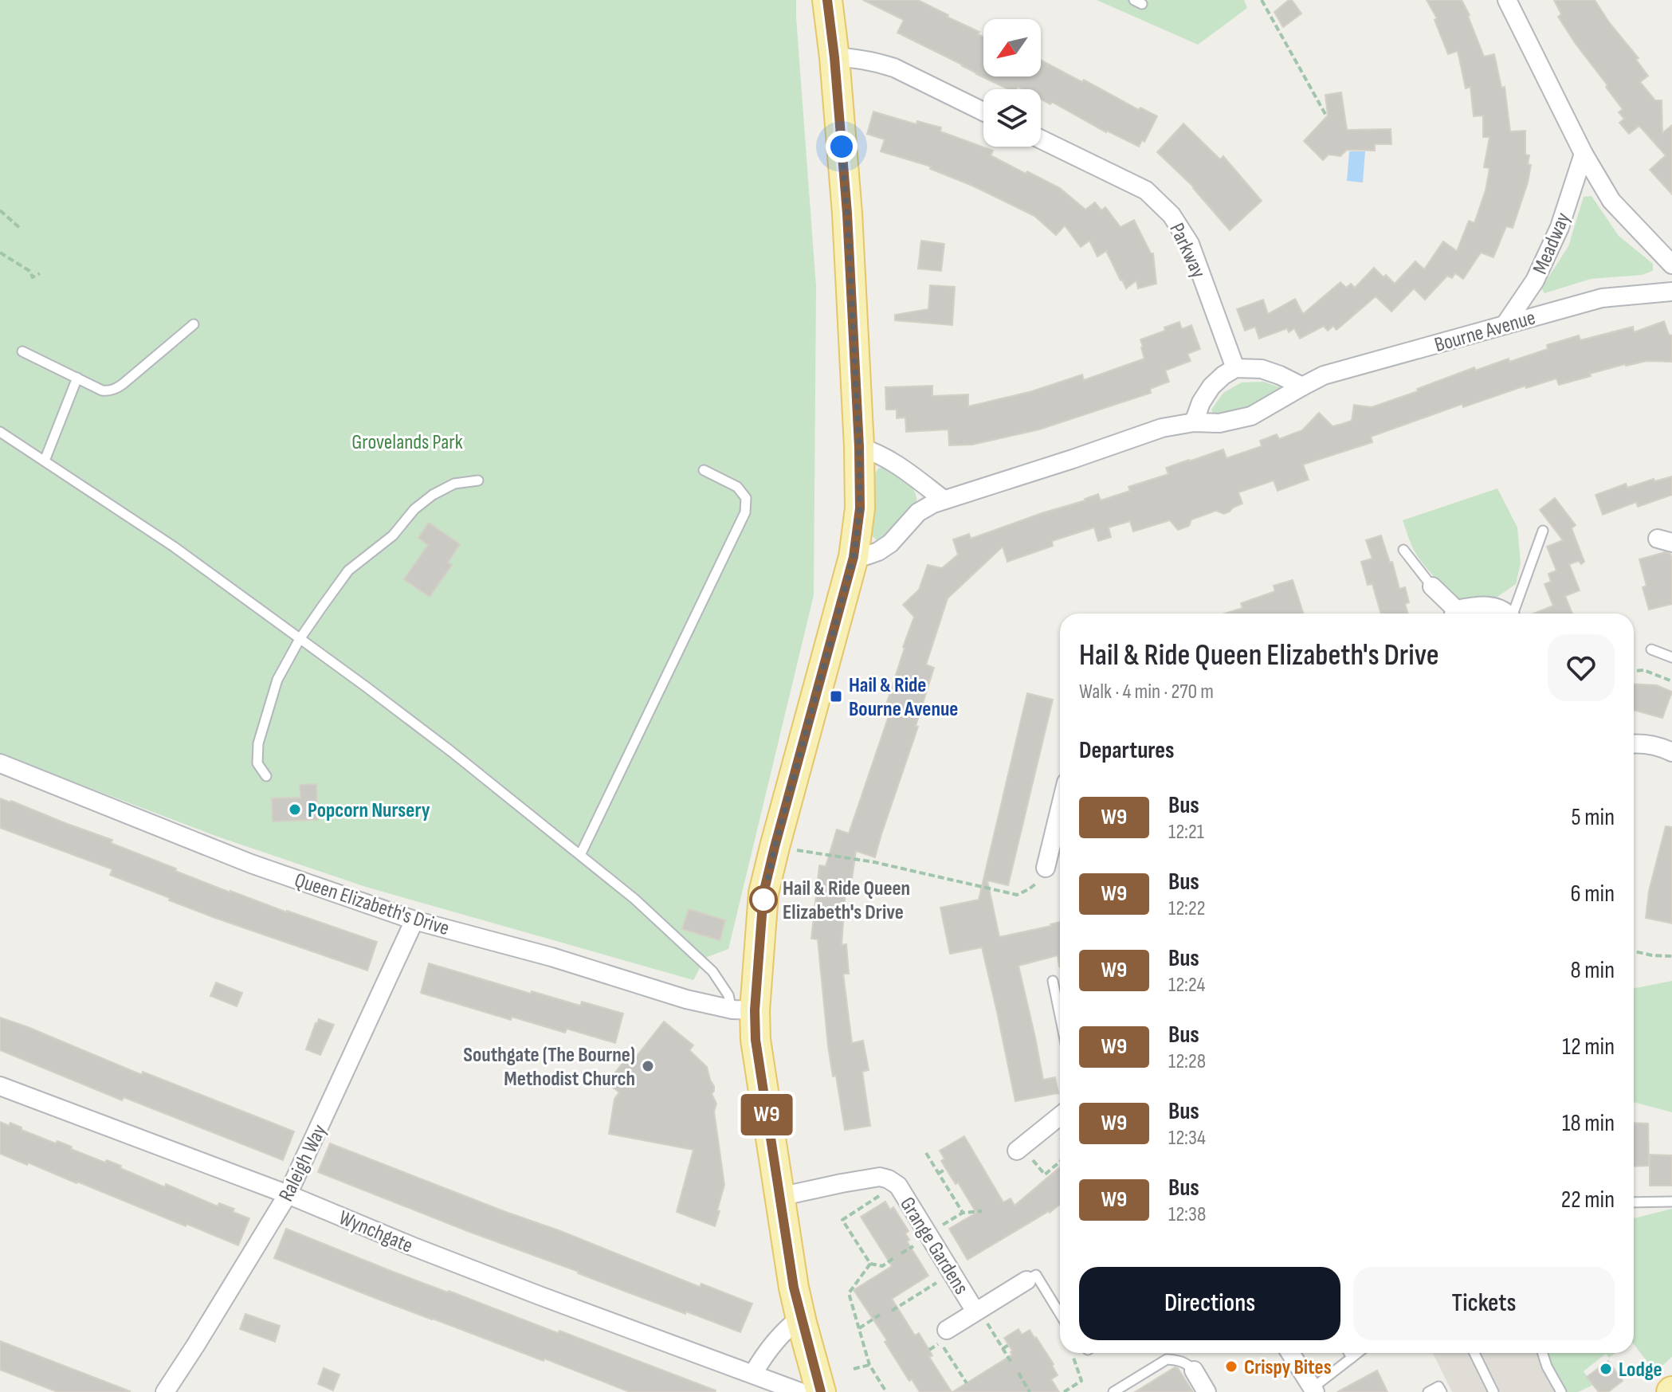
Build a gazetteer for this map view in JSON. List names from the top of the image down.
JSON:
{
  "streets": {
    "street": [
      "Meadway",
      "Parkway",
      "Bourne Avenue",
      "Queen Elizabeth's Drive",
      "Raleigh Way",
      "Wynchgate",
      "Grange Gardens"
    ]
  },
  "crossings": [
    ["Meadway", "Bourne Avenue"],
    ["Queen Elizabeth's Drive", "Raleigh Way"],
    ["Raleigh Way", "Wynchgate"]
  ],
  "parks": ["Grovelands Park"],
  "places": {
    "transit": ["Hail & Ride Bourne Avenue"],
    "other": [
      "Popcorn Nursery",
      "Hail & Ride Queen Elizabeth's Drive",
      "Southgate (The Bourne) Methodist Church",
      "Crispy Bites",
      "Lodge"
    ]
  },
  "lines": ["bus line W9"],
  "north": "bottom left",
  "page": {
    "on_map": "W9",
    "heading": [
      ["Hail & Ride Queen Elizabeth's Drive", "Walk · 4 min · 270 m"],
      "Departures"
    ],
    "list": [
      {
        "mark": "W9",
        "name": "Bus",
        "note": "12:21",
        "value": "5 min"
      },
      {
        "mark": "W9",
        "name": "Bus",
        "note": "12:22",
        "value": "6 min"
      },
      {
        "mark": "W9",
        "name": "Bus",
        "note": "12:24",
        "value": "8 min"
      },
      {
        "mark": "W9",
        "name": "Bus",
        "note": "12:28",
        "value": "12 min"
      },
      {
        "mark": "W9",
        "name": "Bus",
        "note": "12:34",
        "value": "18 min"
      },
      {
        "mark": "W9",
        "name": "Bus",
        "note": "12:38",
        "value": "22 min"
      }
    ],
    "buttons": ["Directions", "Tickets"]
  }
}
